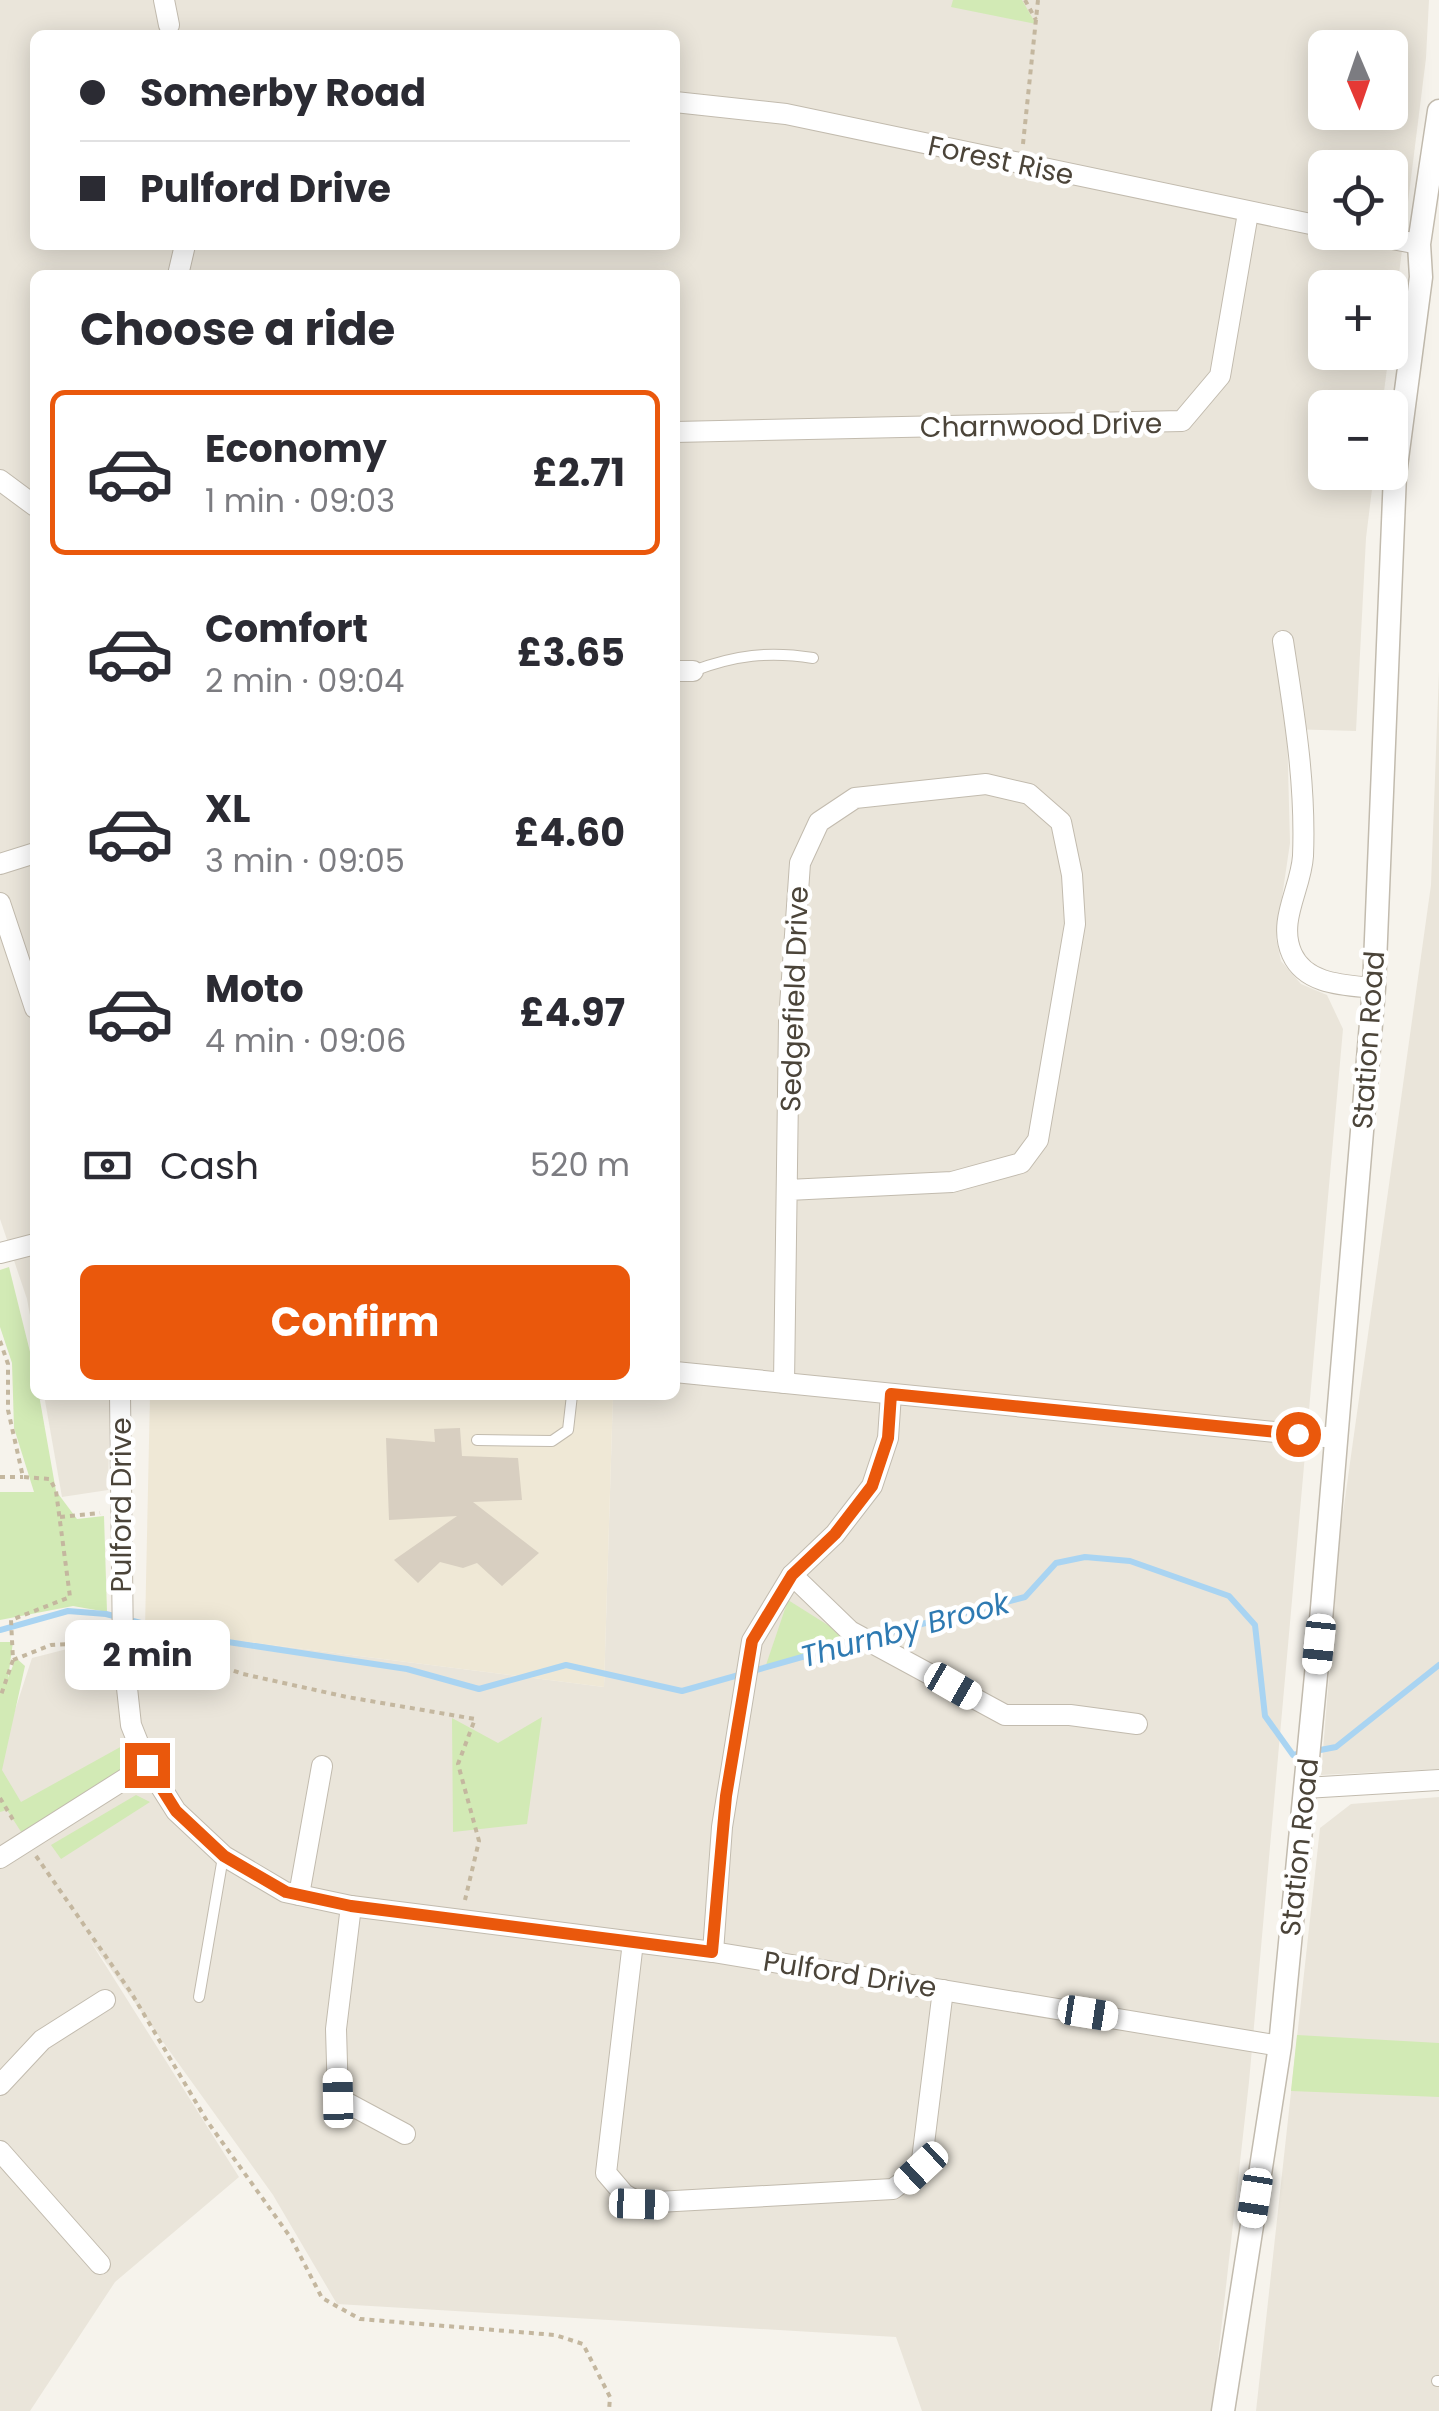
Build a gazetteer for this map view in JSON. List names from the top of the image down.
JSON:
{
  "streets": {
    "street": [
      "Forest Rise",
      "Charnwood Drive",
      "Sedgefield Drive",
      "Station Road",
      "Pulford Drive"
    ]
  },
  "crossings": [
    ["Forest Rise", "Charnwood Drive"],
    ["Station Road", "Pulford Drive"]
  ],
  "water": ["Thurnby Brook"],
  "north": "bottom",
  "page": {
    "map_buttons": ["+", "−"],
    "banner": ["Somerby Road", "Pulford Drive"],
    "heading": "Choose a ride",
    "list": [
      {
        "name": "Economy",
        "note": "1 min · 09:03",
        "value": "£2.71"
      },
      {
        "name": "Comfort",
        "note": "2 min · 09:04",
        "value": "£3.65"
      },
      {
        "name": "XL",
        "note": "3 min · 09:05",
        "value": "£4.60"
      },
      {
        "name": "Moto",
        "note": "4 min · 09:06",
        "value": "£4.97"
      }
    ],
    "pay": ["Cash", "520 m"],
    "buttons": "Confirm",
    "bubble": "2 min"
  }
}
